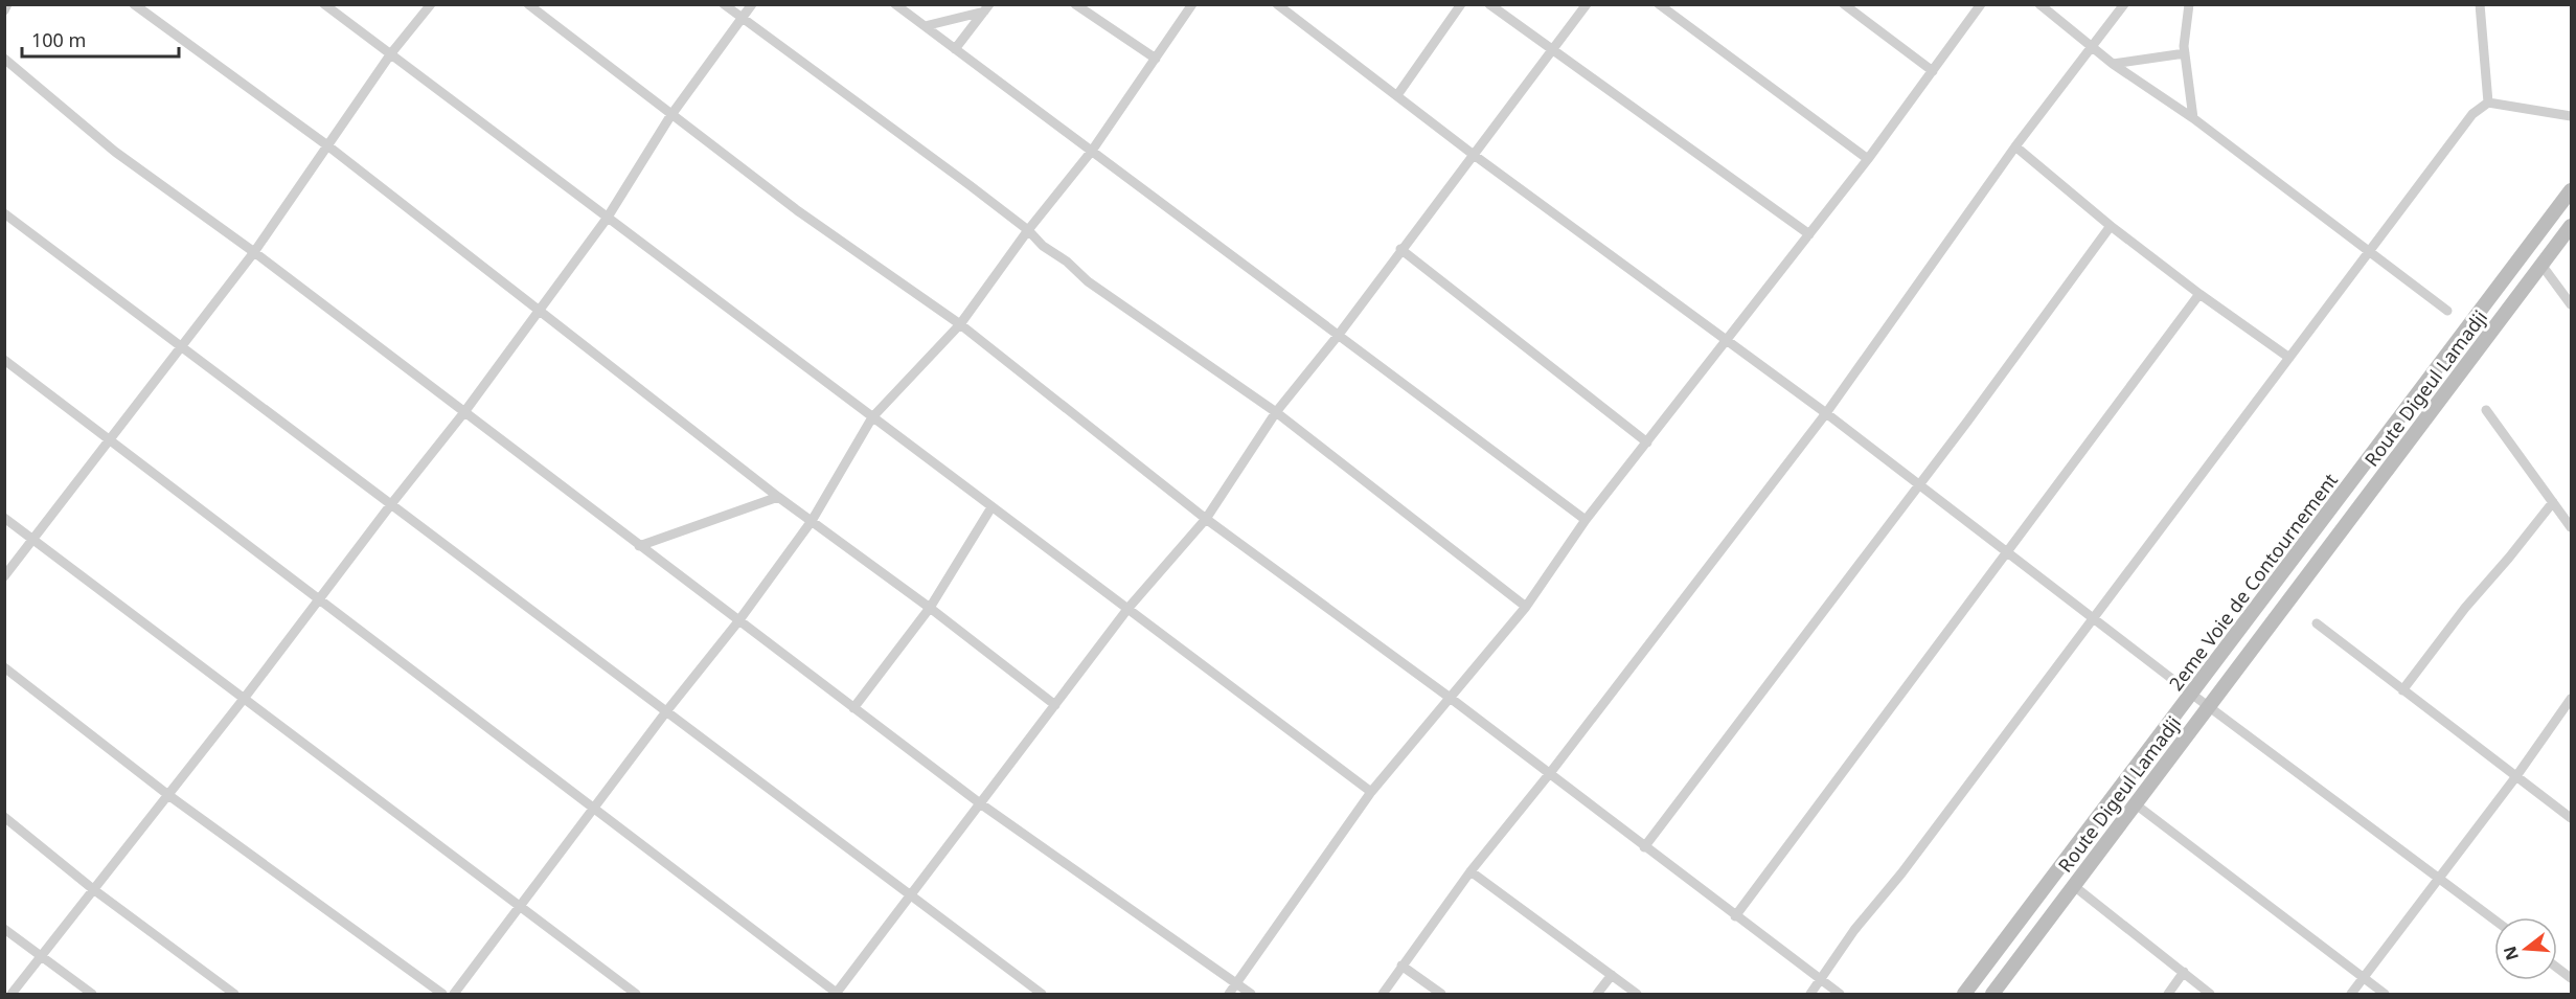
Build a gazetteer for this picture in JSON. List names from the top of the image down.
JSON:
{
  "streets": {
    "main road": ["Route Digeul Lamadji", "2eme Voie de Contournement"]
  },
  "scale_bar": "100 m",
  "north": "left"
}
